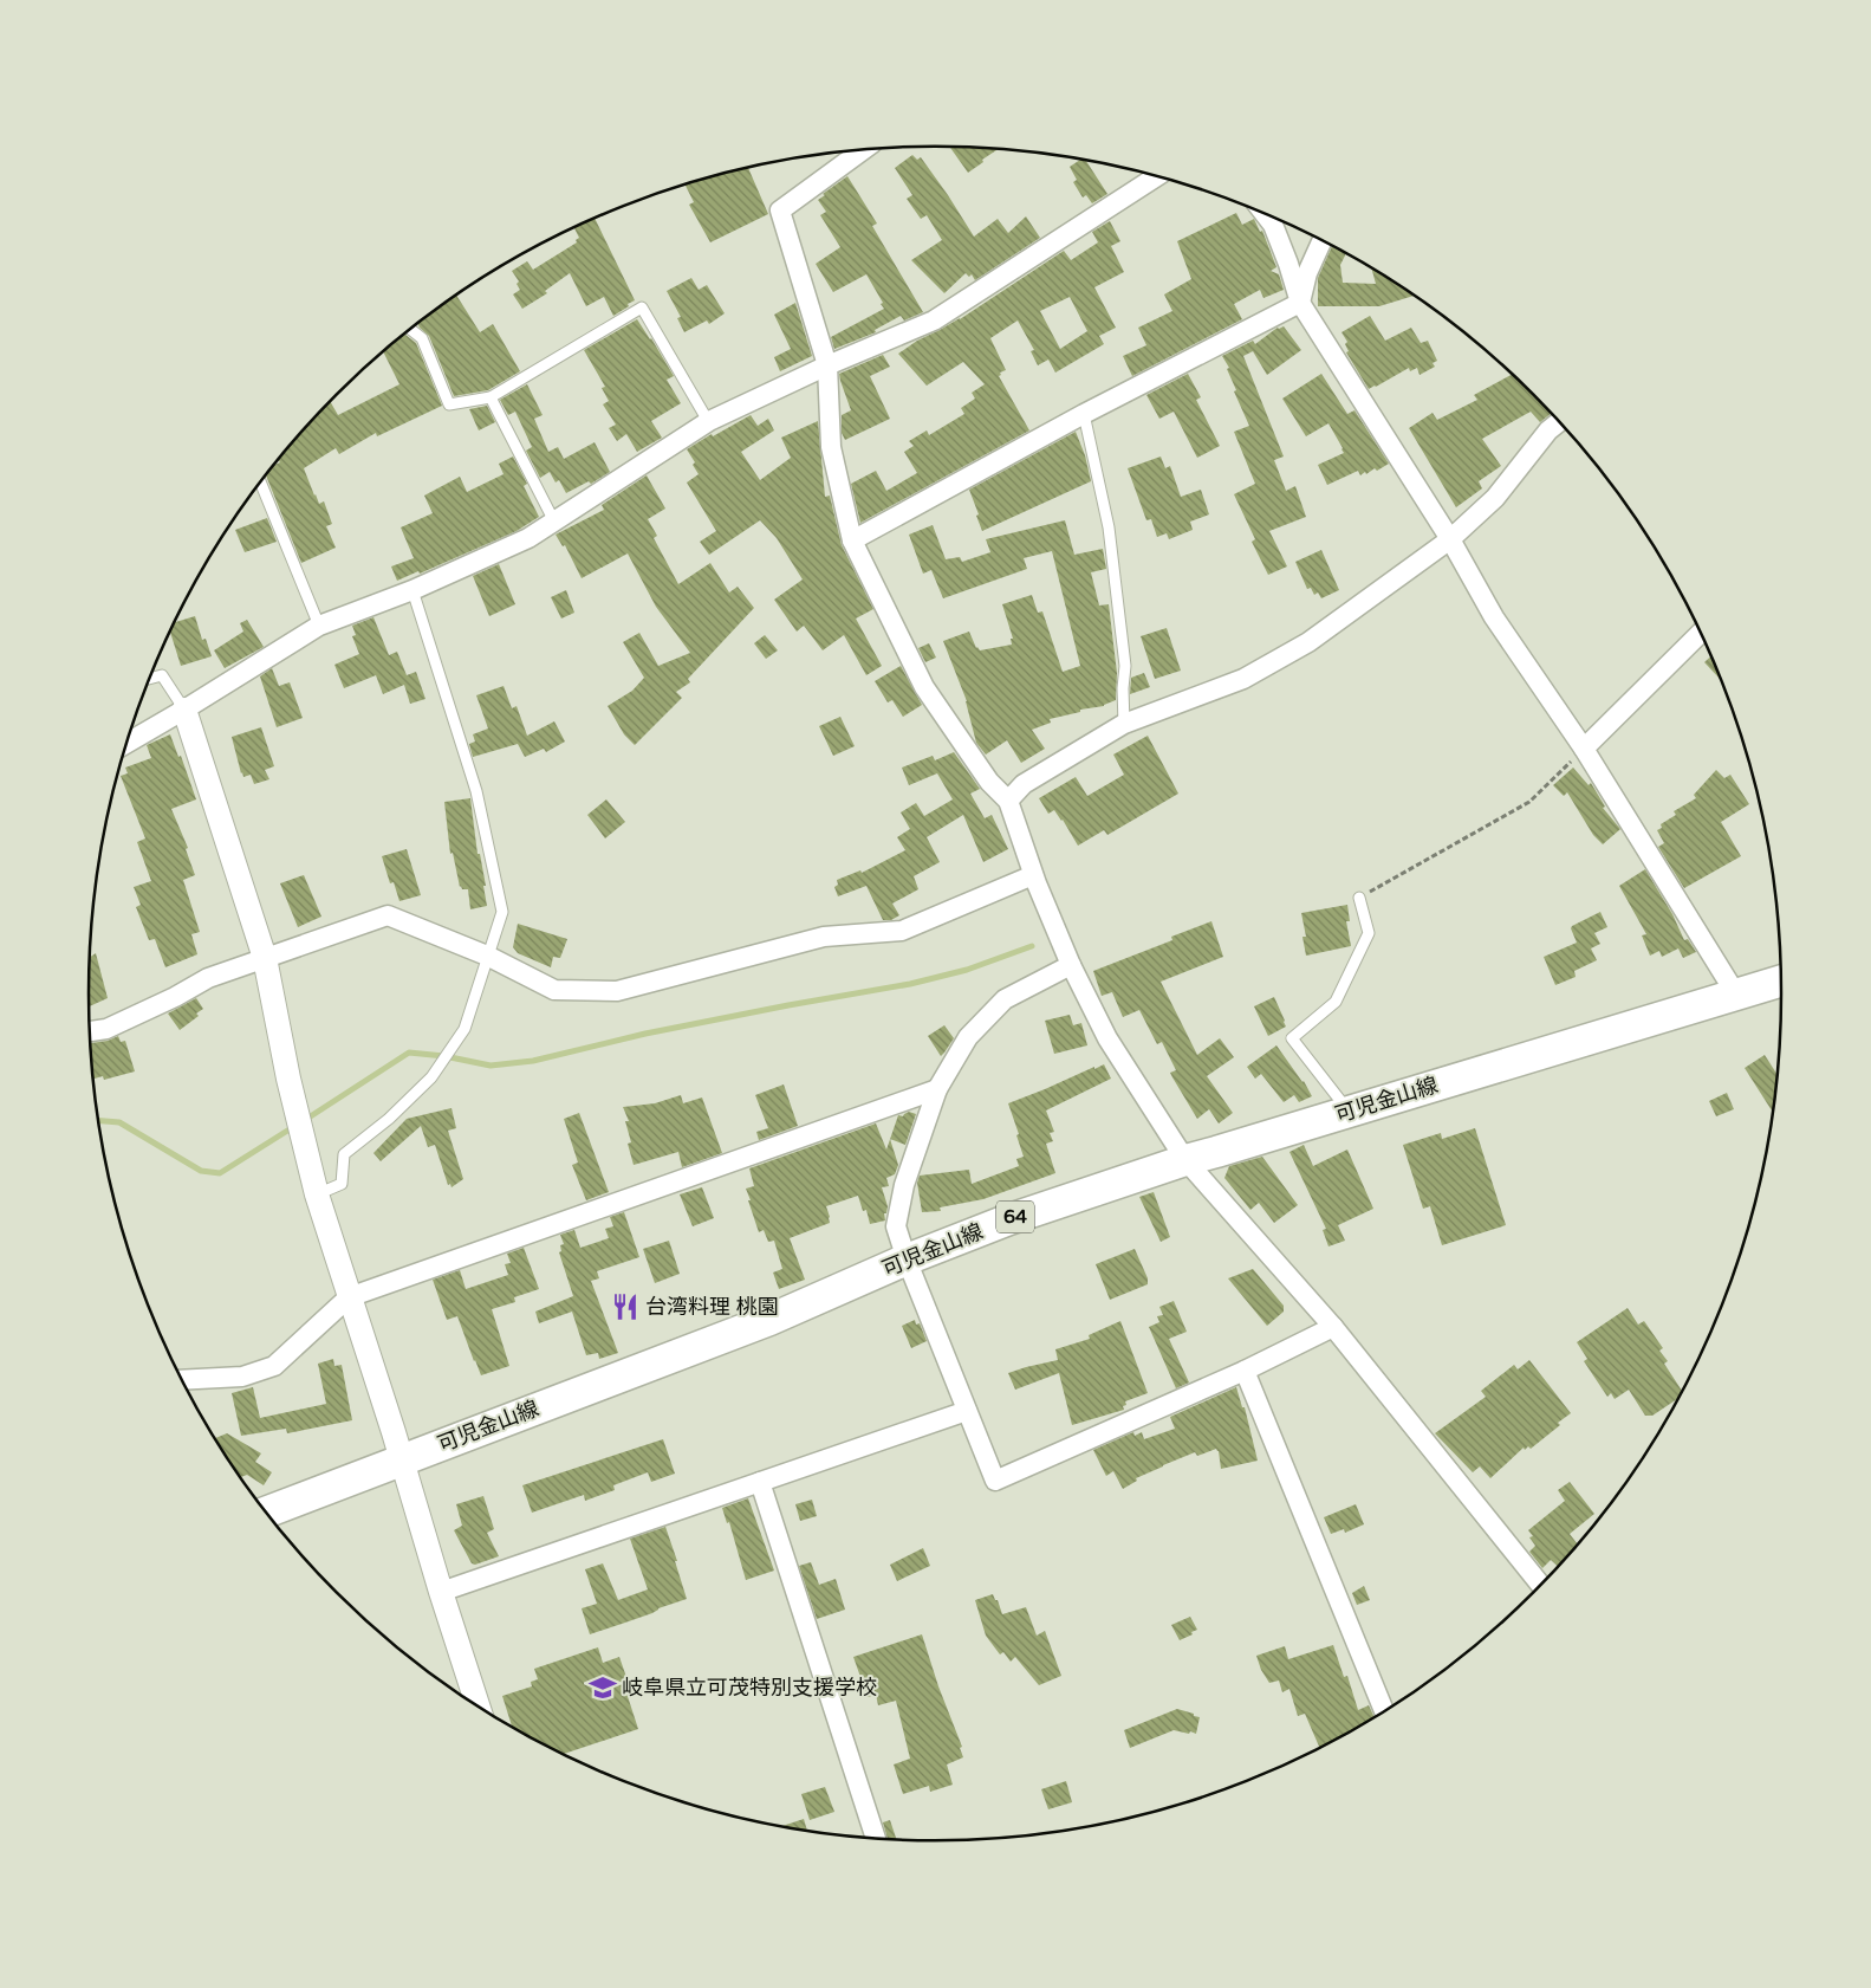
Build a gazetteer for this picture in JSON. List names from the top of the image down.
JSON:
{
  "streets": {
    "main road": ["可児金山線", "64"]
  },
  "places": {
    "restaurant": ["台湾料理 桃園"],
    "school or university": ["岐阜県立可茂特別支援学校"]
  }
}
